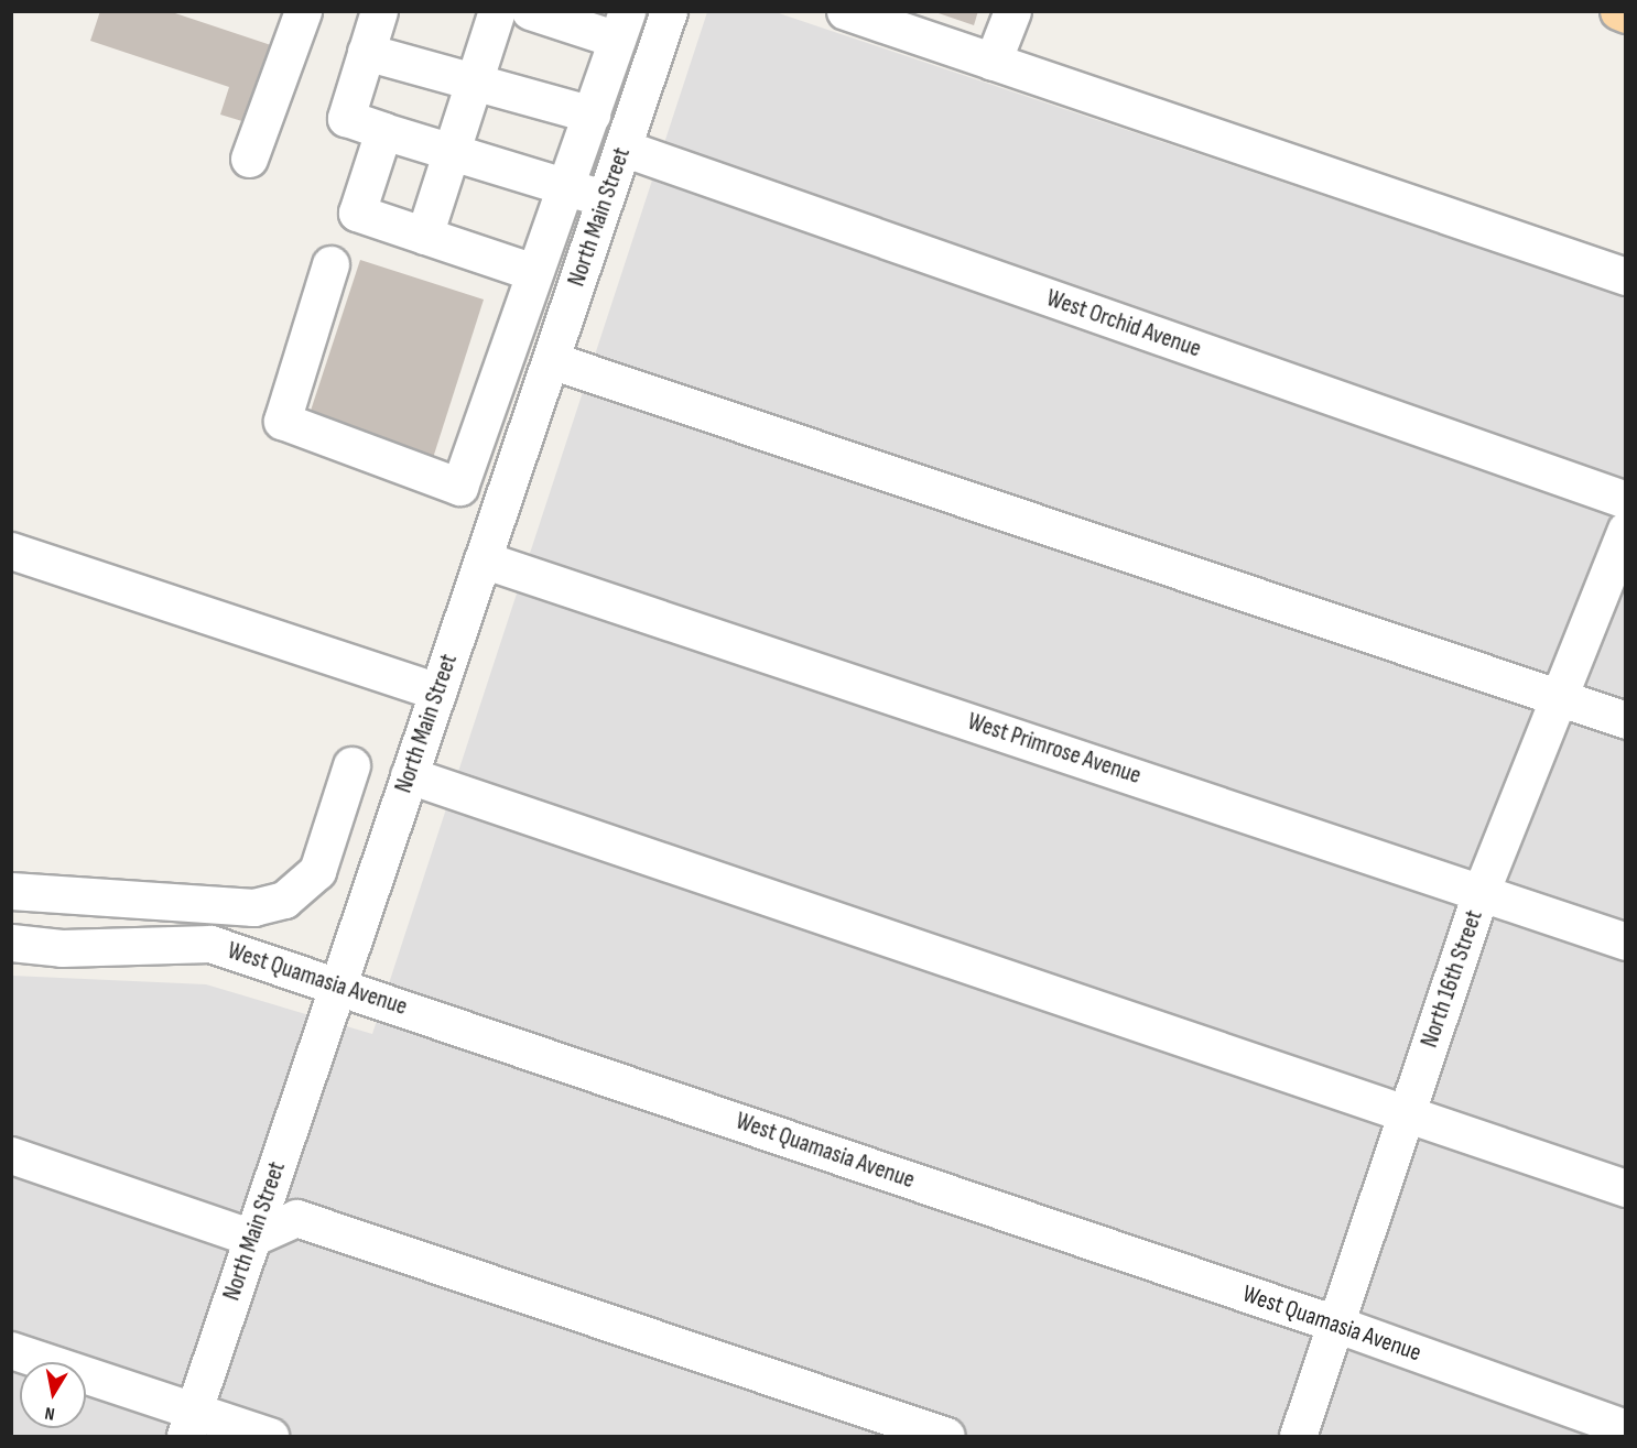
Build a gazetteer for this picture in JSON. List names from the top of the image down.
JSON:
{
  "streets": {
    "street": [
      "North Main Street",
      "West Orchid Avenue",
      "West Primrose Avenue",
      "West Quamasia Avenue",
      "North 16th Street"
    ]
  },
  "crossings": [
    ["North Main Street", "West Orchid Avenue"],
    ["North Main Street", "West Primrose Avenue"],
    ["North Main Street", "West Quamasia Avenue"],
    ["West Primrose Avenue", "North 16th Street"],
    ["West Quamasia Avenue", "North 16th Street"]
  ],
  "north": "bottom"
}
